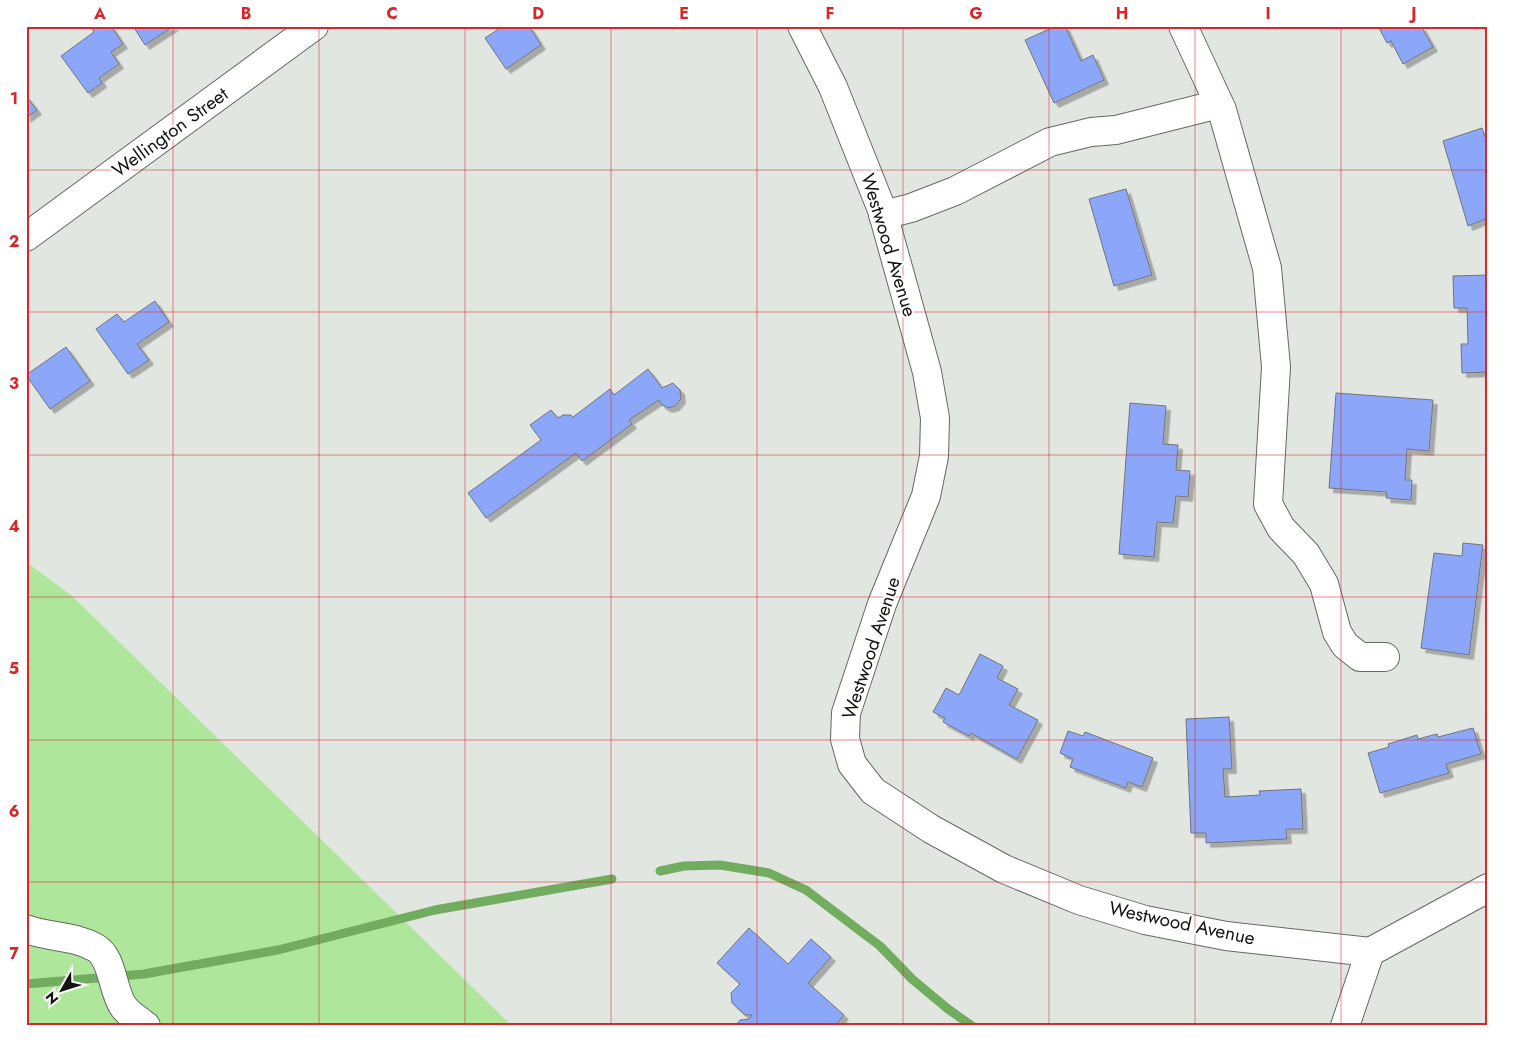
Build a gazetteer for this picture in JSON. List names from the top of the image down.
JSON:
{
  "streets": {
    "street": ["Wellington Street", "Westwood Avenue"]
  },
  "north": "bottom left",
  "grid": {
    "columns": [
      "A",
      "B",
      "C",
      "D",
      "E",
      "F",
      "G",
      "H",
      "I",
      "J"
    ],
    "rows": [
      "1",
      "2",
      "3",
      "4",
      "5",
      "6",
      "7"
    ]
  }
}
